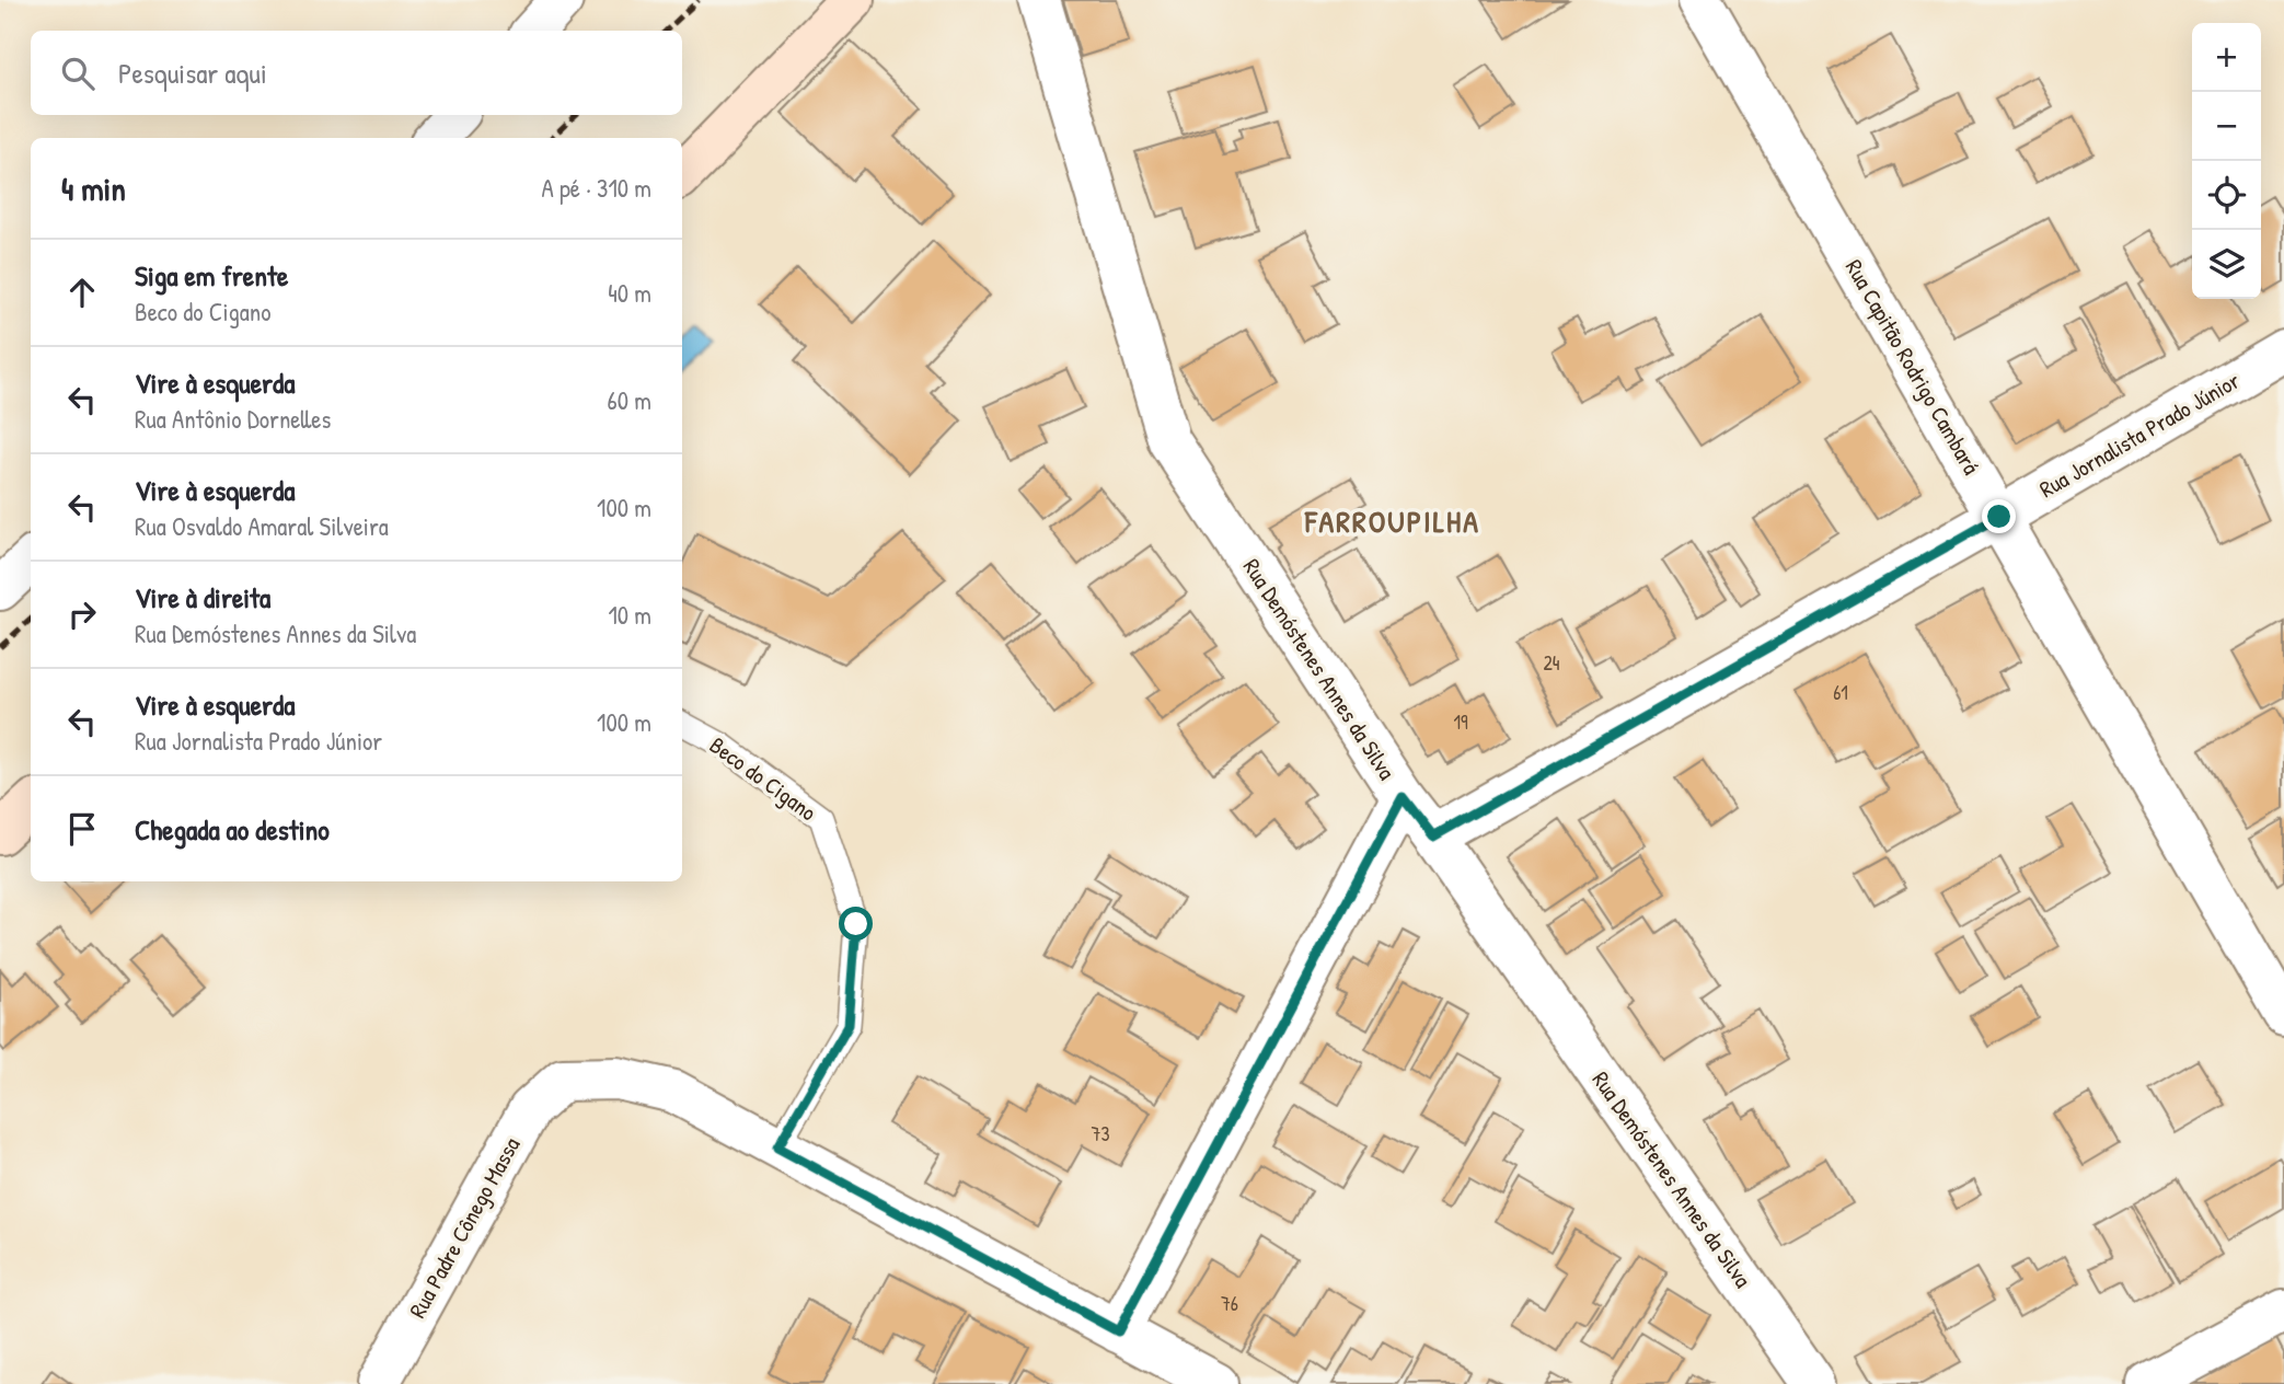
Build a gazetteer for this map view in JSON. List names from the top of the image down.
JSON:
{
  "streets": {
    "street": [
      "Rua Capitão Rodrigo Cambará",
      "Rua Jornalista Prado Júnior",
      "Rua Demóstenes Annes da Silva",
      "Rua Padre Cônego Massa"
    ],
    "lane": ["Beco do Cigano"]
  },
  "crossings": [
    ["Rua Capitão Rodrigo Cambará", "Rua Jornalista Prado Júnior"],
    ["Rua Jornalista Prado Júnior", "Rua Demóstenes Annes da Silva"],
    ["Beco do Cigano", "Rua Padre Cônego Massa"]
  ],
  "districts": ["FARROUPILHA"],
  "house_numbers": [
    "24",
    "61",
    "19",
    "73",
    "76"
  ],
  "page": {
    "map_buttons": ["+", "−"],
    "search": "Pesquisar aqui",
    "heading": ["4 min", "A pé · 310 m"],
    "list": [
      ["Siga em frente", "Beco do Cigano", "40 m"],
      ["Vire à esquerda", "Rua Antônio Dornelles", "60 m"],
      ["Vire à esquerda", "Rua Osvaldo Amaral Silveira", "100 m"],
      ["Vire à direita", "Rua Demóstenes Annes da Silva", "10 m"],
      ["Vire à esquerda", "Rua Jornalista Prado Júnior", "100 m"],
      "Chegada ao destino"
    ]
  }
}
